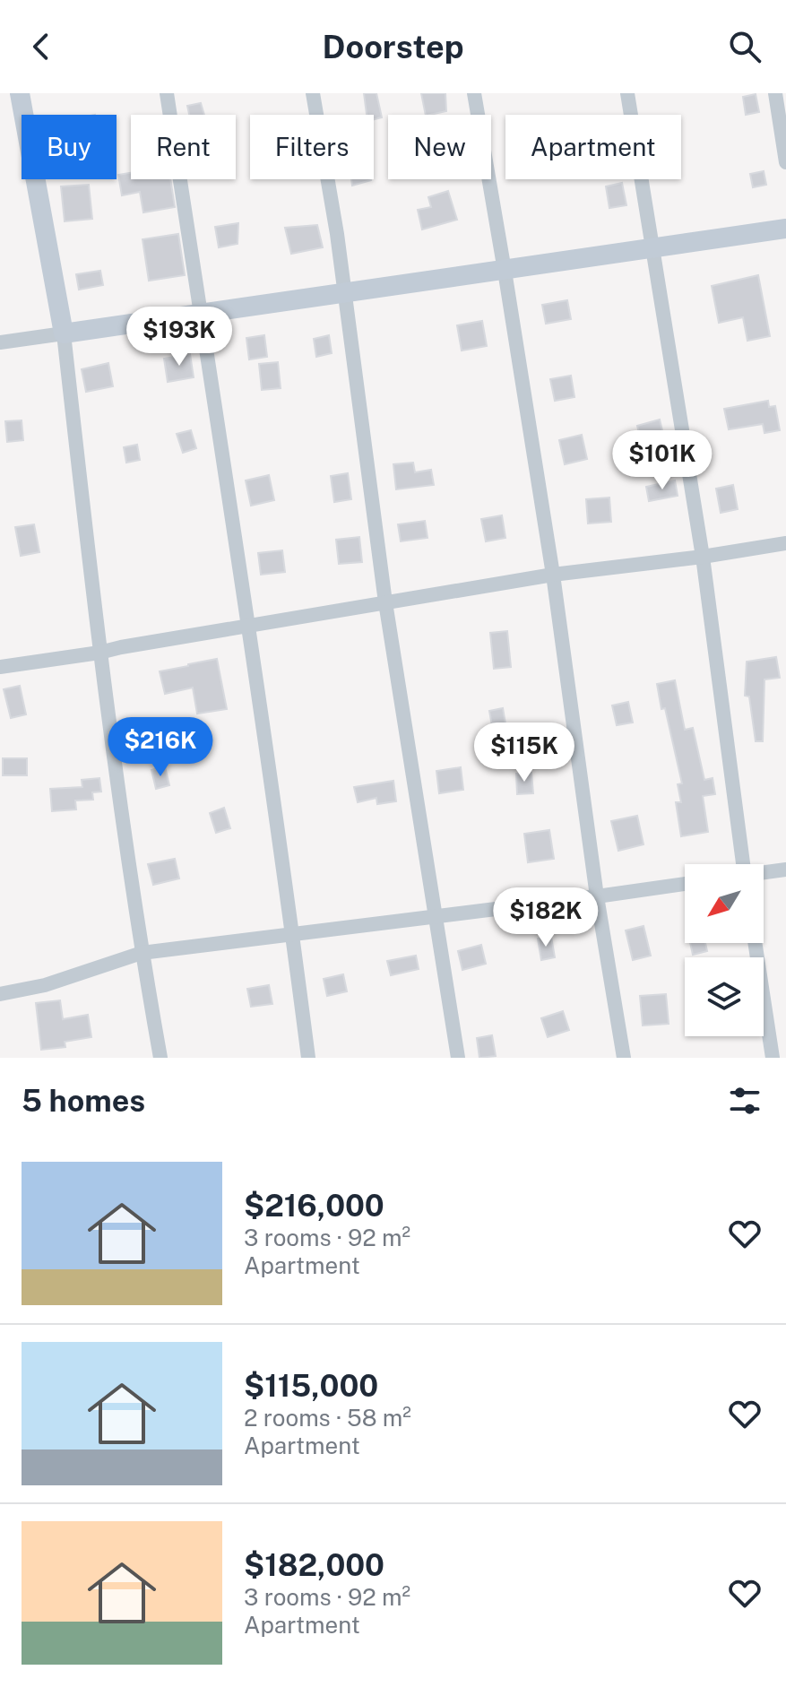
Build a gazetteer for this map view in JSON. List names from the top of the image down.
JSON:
{
  "north": "bottom left",
  "page": {
    "header": "Doorstep",
    "chip": [
      "Buy",
      "Rent",
      "Filters",
      "New",
      "Apartment"
    ],
    "price": [
      "$193K",
      "$101K",
      "$216K",
      "$115K",
      "$182K"
    ],
    "heading": "5 homes",
    "list": [
      {
        "name": "$216,000",
        "note": "3 rooms · 92 m² · Apartment"
      },
      {
        "name": "$115,000",
        "note": "2 rooms · 58 m² · Apartment"
      },
      {
        "name": "$182,000",
        "note": "3 rooms · 92 m² · Apartment"
      }
    ]
  }
}
